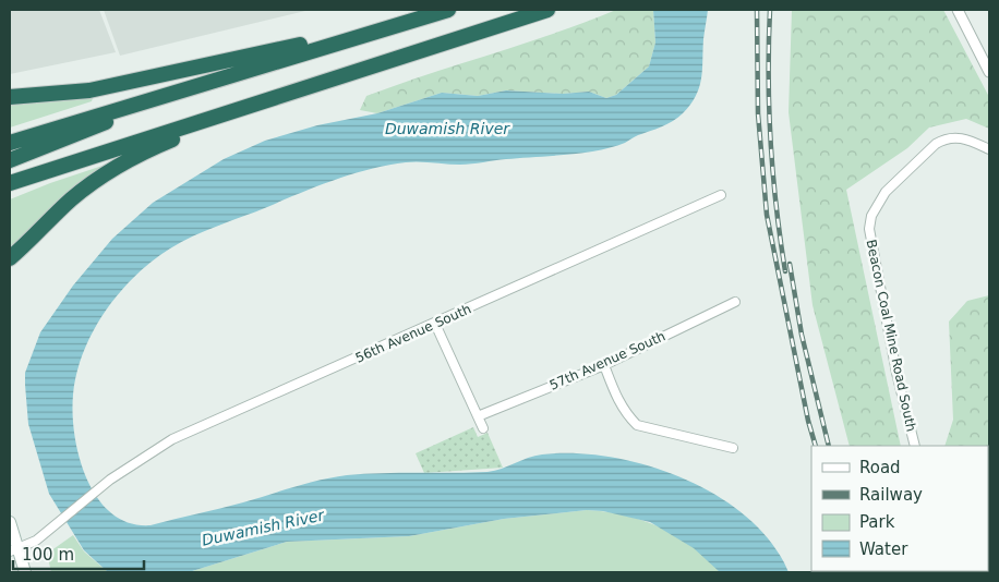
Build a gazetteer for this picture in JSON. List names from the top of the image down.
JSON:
{
  "streets": {
    "street": ["56th Avenue South", "Beacon Coal Mine Road South", "57th Avenue South"]
  },
  "water": ["Duwamish River"],
  "legend": [
    "Road",
    "Railway",
    "Park",
    "Water"
  ],
  "scale_bar": "100 m"
}
